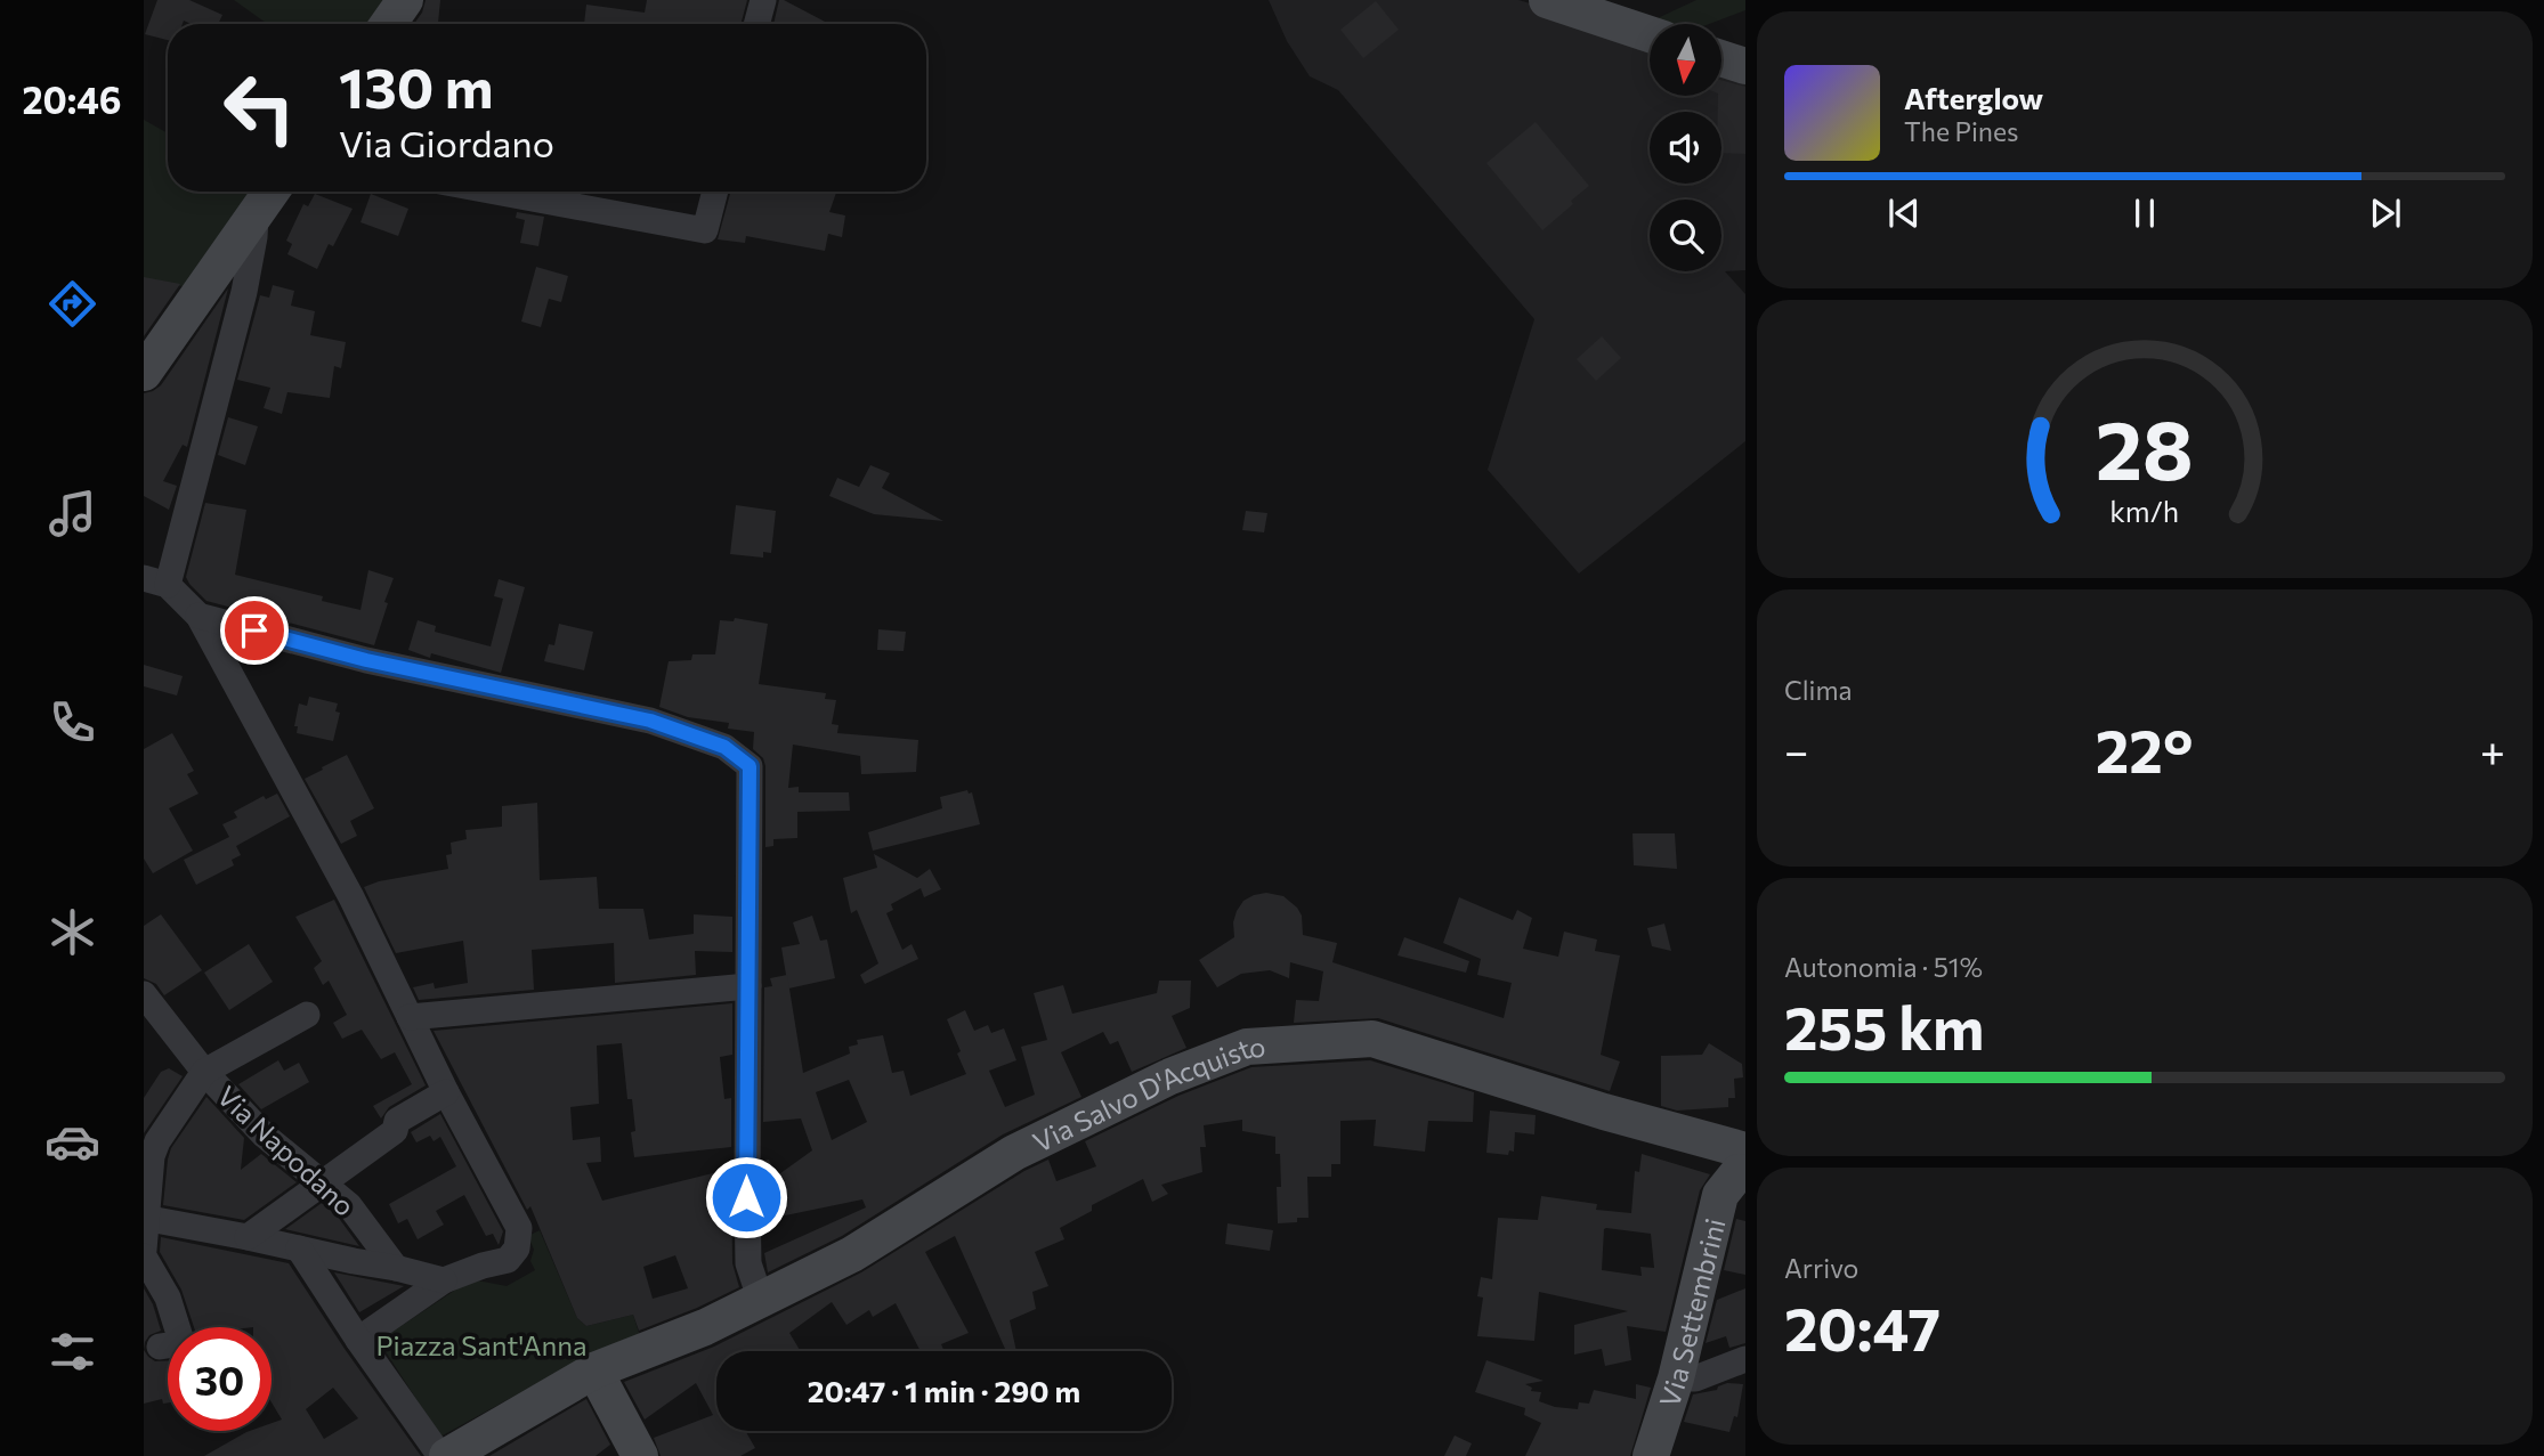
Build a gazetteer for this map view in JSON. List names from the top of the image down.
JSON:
{
  "streets": {
    "street": ["Via Salvo D'Acquisto", "Via Napodano", "Via Settembrini"]
  },
  "crossings": [
    ["Via Salvo D'Acquisto", "Via Settembrini"]
  ],
  "parks": ["Piazza Sant'Anna"],
  "north": "bottom",
  "page": {
    "tabs": "20:46",
    "turn": ["130 m", "Via Giordano"],
    "song": ["Afterglow", "The Pines"],
    "tile": [
      "Clima",
      ["Autonomia · 51%", "255 km"],
      ["Arrivo", "20:47"]
    ],
    "heat": ["−", "22°", "+"],
    "limit": "30",
    "trip": "20:47 · 1 min · 290 m",
    "gauge": ["28", "km/h"]
  }
}
